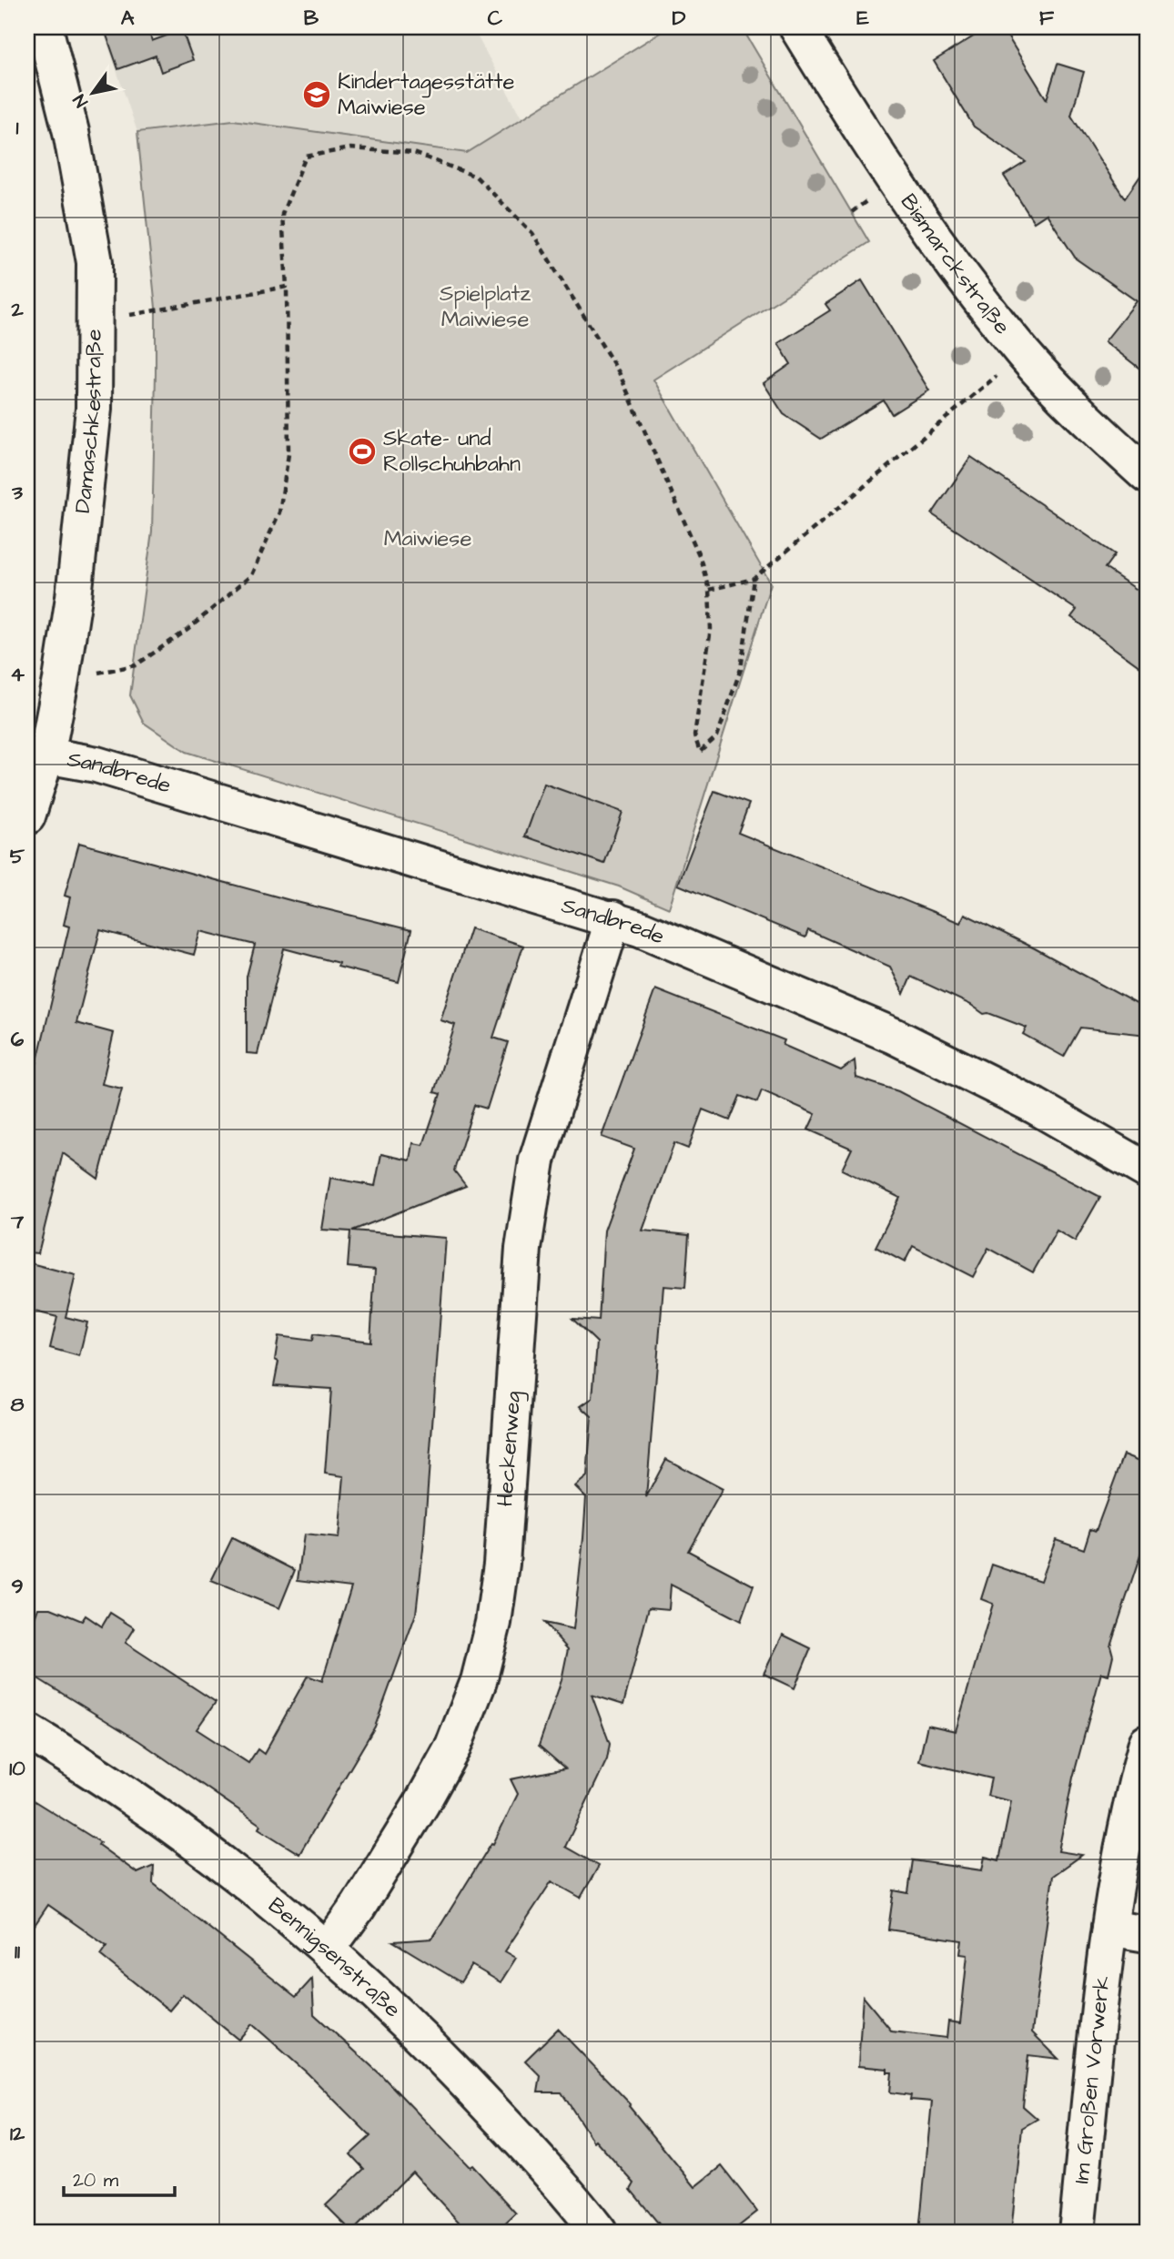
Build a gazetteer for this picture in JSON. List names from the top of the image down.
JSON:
{
  "streets": {
    "street": [
      "Bismarckstraße",
      "Damaschkestraße",
      "Sandbrede",
      "Heckenweg",
      "Bennigsenstraße",
      "Im Großen Vorwerk"
    ]
  },
  "crossings": [
    ["Damaschkestraße", "Sandbrede"],
    ["Sandbrede", "Heckenweg"],
    ["Heckenweg", "Bennigsenstraße"]
  ],
  "parks": ["Spielplatz Maiwiese", "Maiwiese"],
  "places": {
    "school or university": ["Kindertagesstätte Maiwiese"],
    "sports": ["Skate- und Rollschuhbahn"]
  },
  "scale_bar": "20 m",
  "north": "bottom left",
  "grid": {
    "columns": [
      "A",
      "B",
      "C",
      "D",
      "E",
      "F"
    ],
    "rows": [
      "1",
      "2",
      "3",
      "4",
      "5",
      "6",
      "7",
      "8",
      "9",
      "10",
      "11",
      "12"
    ]
  }
}
